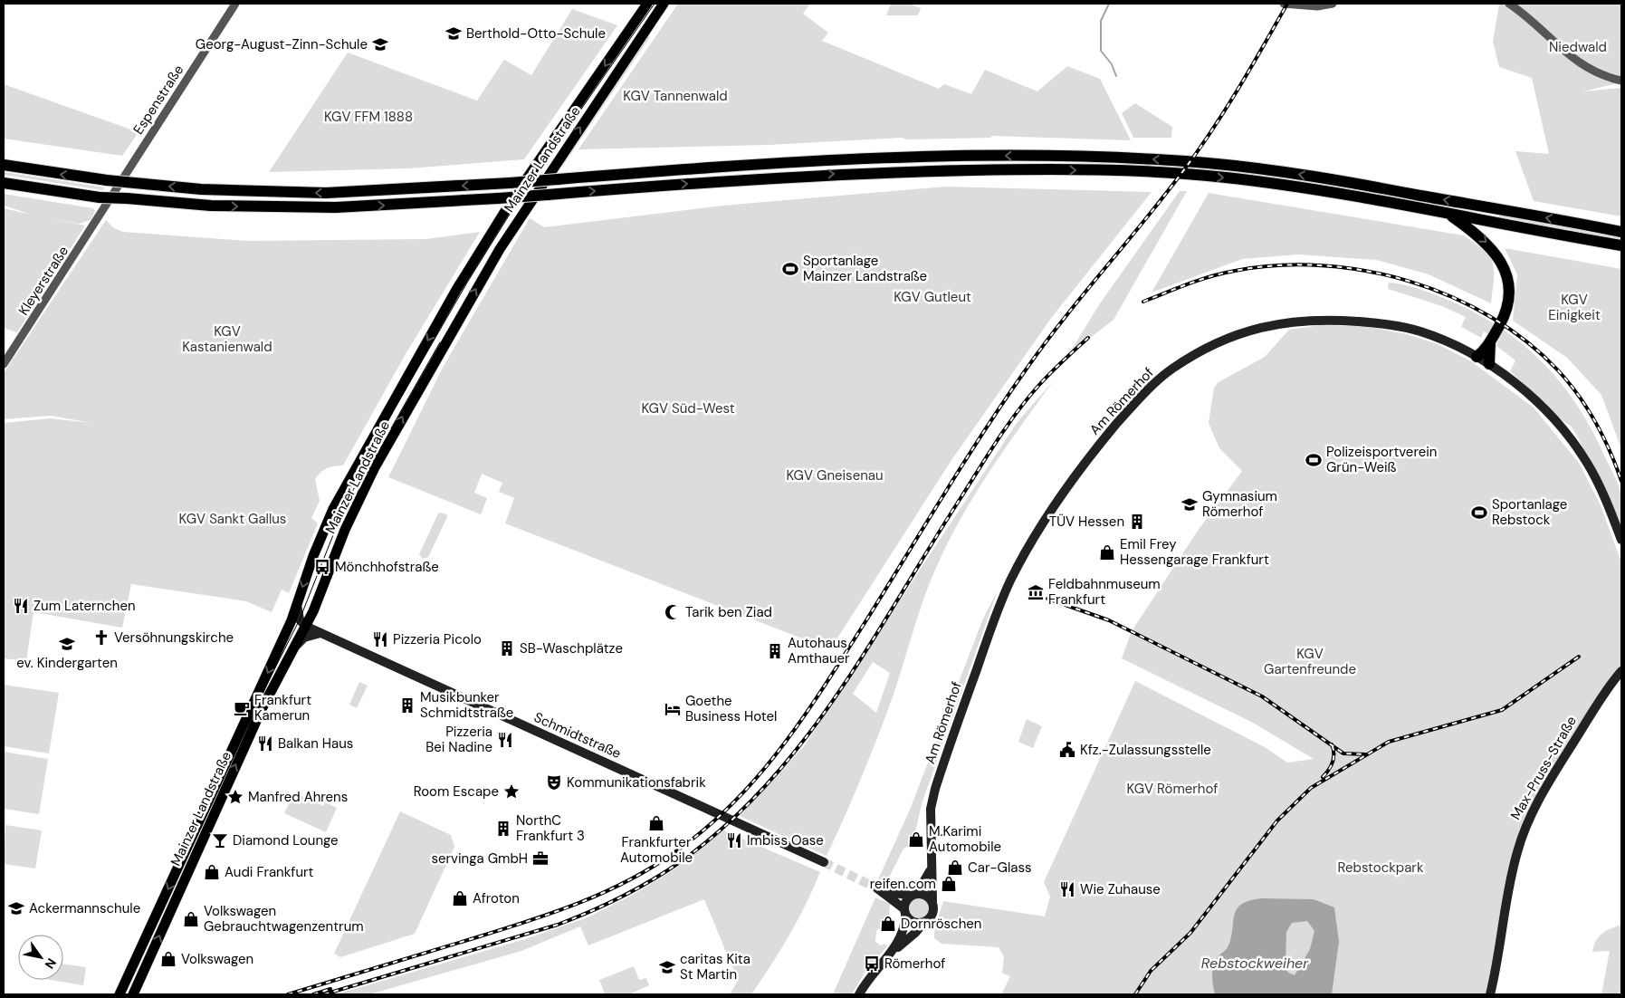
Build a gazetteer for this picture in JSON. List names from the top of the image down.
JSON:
{
  "streets": {
    "main road": [
      "Mainzer Landstraße",
      "Am Römerhof",
      "Schmidtstraße",
      "Max-Pruss-Straße"
    ],
    "street": ["Espenstraße", "Kleyerstraße"]
  },
  "crossings": [
    ["Espenstraße", "Kleyerstraße"],
    ["Mainzer Landstraße", "Schmidtstraße"]
  ],
  "water": ["Rebstockweiher"],
  "parks": [
    "Niedwald",
    "KGV Tannenwald",
    "KGV FFM 1888",
    "KGV Gutleut",
    "KGV Einigkeit",
    "KGV Kastanienwald",
    "KGV Süd-West",
    "KGV Gneisenau",
    "KGV Sankt Gallus",
    "KGV Gartenfreunde",
    "KGV Römerhof",
    "Rebstockpark"
  ],
  "places": {
    "school or university": [
      "Berthold-Otto-Schule",
      "Georg-August-Zinn-Schule",
      "Gymnasium Römerhof",
      "ev. Kindergarten",
      "Ackermannschule",
      "caritas Kita St Martin"
    ],
    "sports": ["Sportanlage Mainzer Landstraße", "Polizeisportverein Grün-Weiß", "Sportanlage Rebstock"],
    "building": [
      "TÜV Hessen",
      "SB-Waschplätze",
      "Autohaus Amthauer",
      "Musikbunker Schmidtstraße",
      "NorthC Frankfurt 3"
    ],
    "shop": [
      "Emil Frey Hessengarage Frankfurt",
      "Frankfurter Automobile",
      "M.Karimi Automobile",
      "Car-Glass",
      "Audi Frankfurt",
      "reifen.com",
      "Afroton",
      "Volkswagen Gebrauchtwagenzentrum",
      "Dornröschen",
      "Volkswagen"
    ],
    "bus stop": ["Mönchhofstraße", "Römerhof"],
    "museum": ["Feldbahnmuseum Frankfurt"],
    "restaurant": [
      "Zum Laternchen",
      "Pizzeria Picolo",
      "Pizzeria Bei Nadine",
      "Balkan Haus",
      "Imbiss Oase",
      "Wie Zuhause"
    ],
    "mosque": ["Tarik ben Ziad"],
    "church": ["Versöhnungskirche"],
    "cafe": ["Frankfurt Kamerun"],
    "hotel": ["Goethe Business Hotel"],
    "public building": ["Kfz.-Zulassungsstelle"],
    "theatre": ["Kommunikationsfabrik"],
    "place": ["Room Escape", "Manfred Ahrens"],
    "bar": ["Diamond Lounge"],
    "office": ["servinga GmbH"]
  },
  "north": "bottom right"
}
